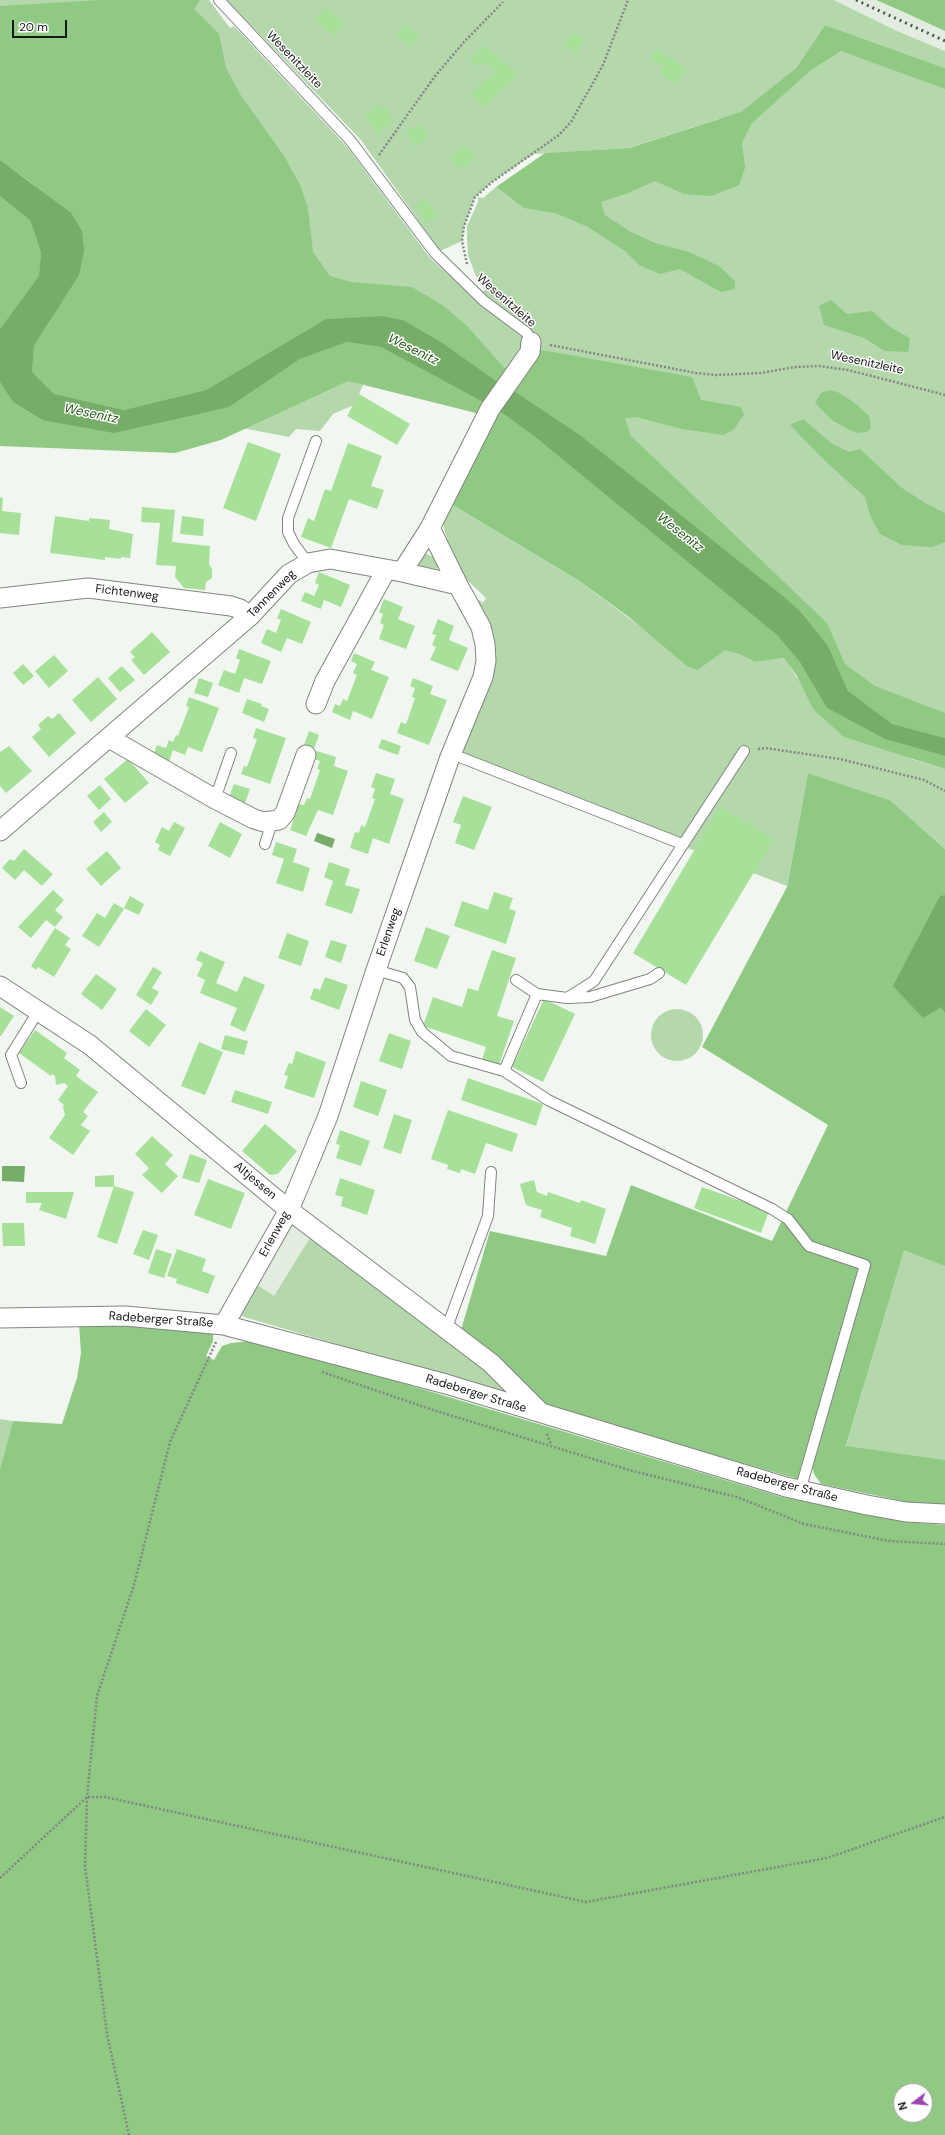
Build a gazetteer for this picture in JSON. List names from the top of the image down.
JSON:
{
  "streets": {
    "street": [
      "Fichtenweg",
      "Tannenweg",
      "Erlenweg",
      "Altjessen",
      "Radeberger Straße"
    ],
    "lane": ["Wesenitzleite"]
  },
  "crossings": [
    ["Fichtenweg", "Tannenweg"],
    ["Erlenweg", "Altjessen"],
    ["Erlenweg", "Radeberger Straße"],
    ["Altjessen", "Radeberger Straße"]
  ],
  "water": ["Wesenitz"],
  "scale_bar": "20 m",
  "north": "left"
}
